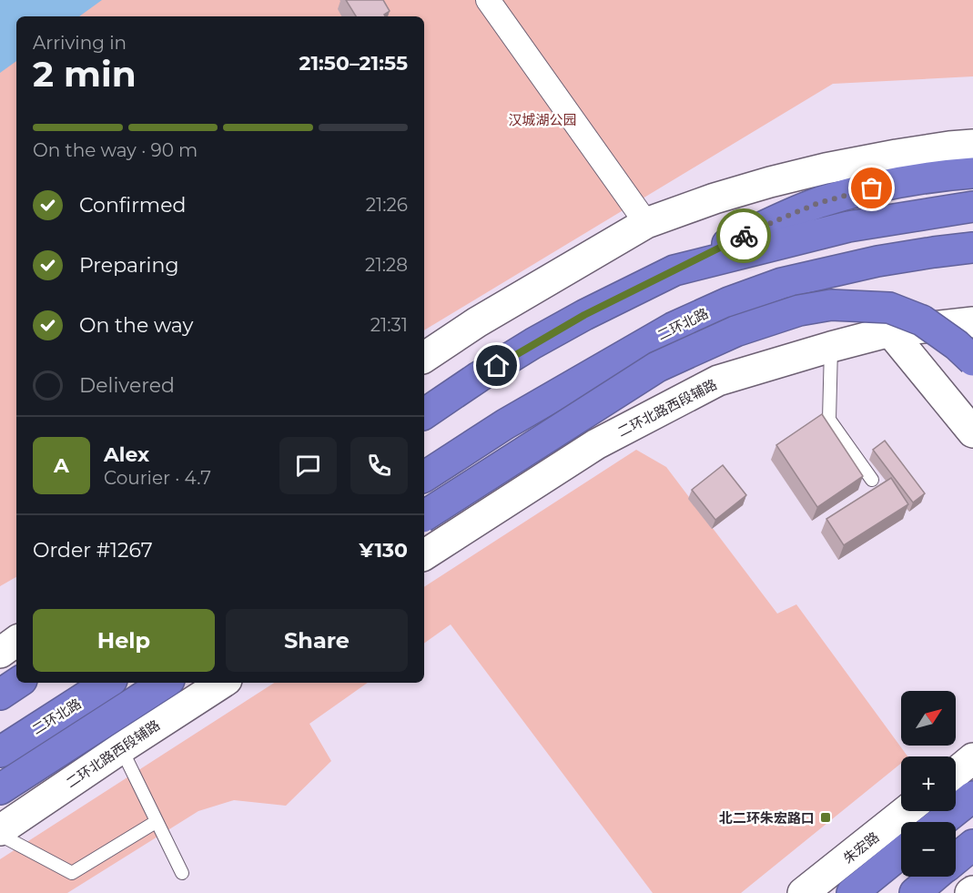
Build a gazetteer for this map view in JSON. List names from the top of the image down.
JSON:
{
  "streets": {
    "highway": ["二环北路"],
    "main road": ["二环北路西段辅路", "朱宏路"]
  },
  "parks": ["汉城湖公园"],
  "places": {
    "transit": ["北二环朱宏路口"]
  },
  "north": "top right",
  "page": {
    "heading": ["2 min", "Arriving in", "21:50–21:55"],
    "panel": [
      "Alex",
      "Courier · 4.7",
      "Order #1267",
      "¥130"
    ],
    "bar": "On the way · 90 m",
    "list": [
      ["Confirmed", "21:26"],
      ["Preparing", "21:28"],
      ["On the way", "21:31"],
      "Delivered"
    ],
    "round": "A",
    "buttons": ["Help", "Share"],
    "map_buttons": ["+", "−"]
  }
}
